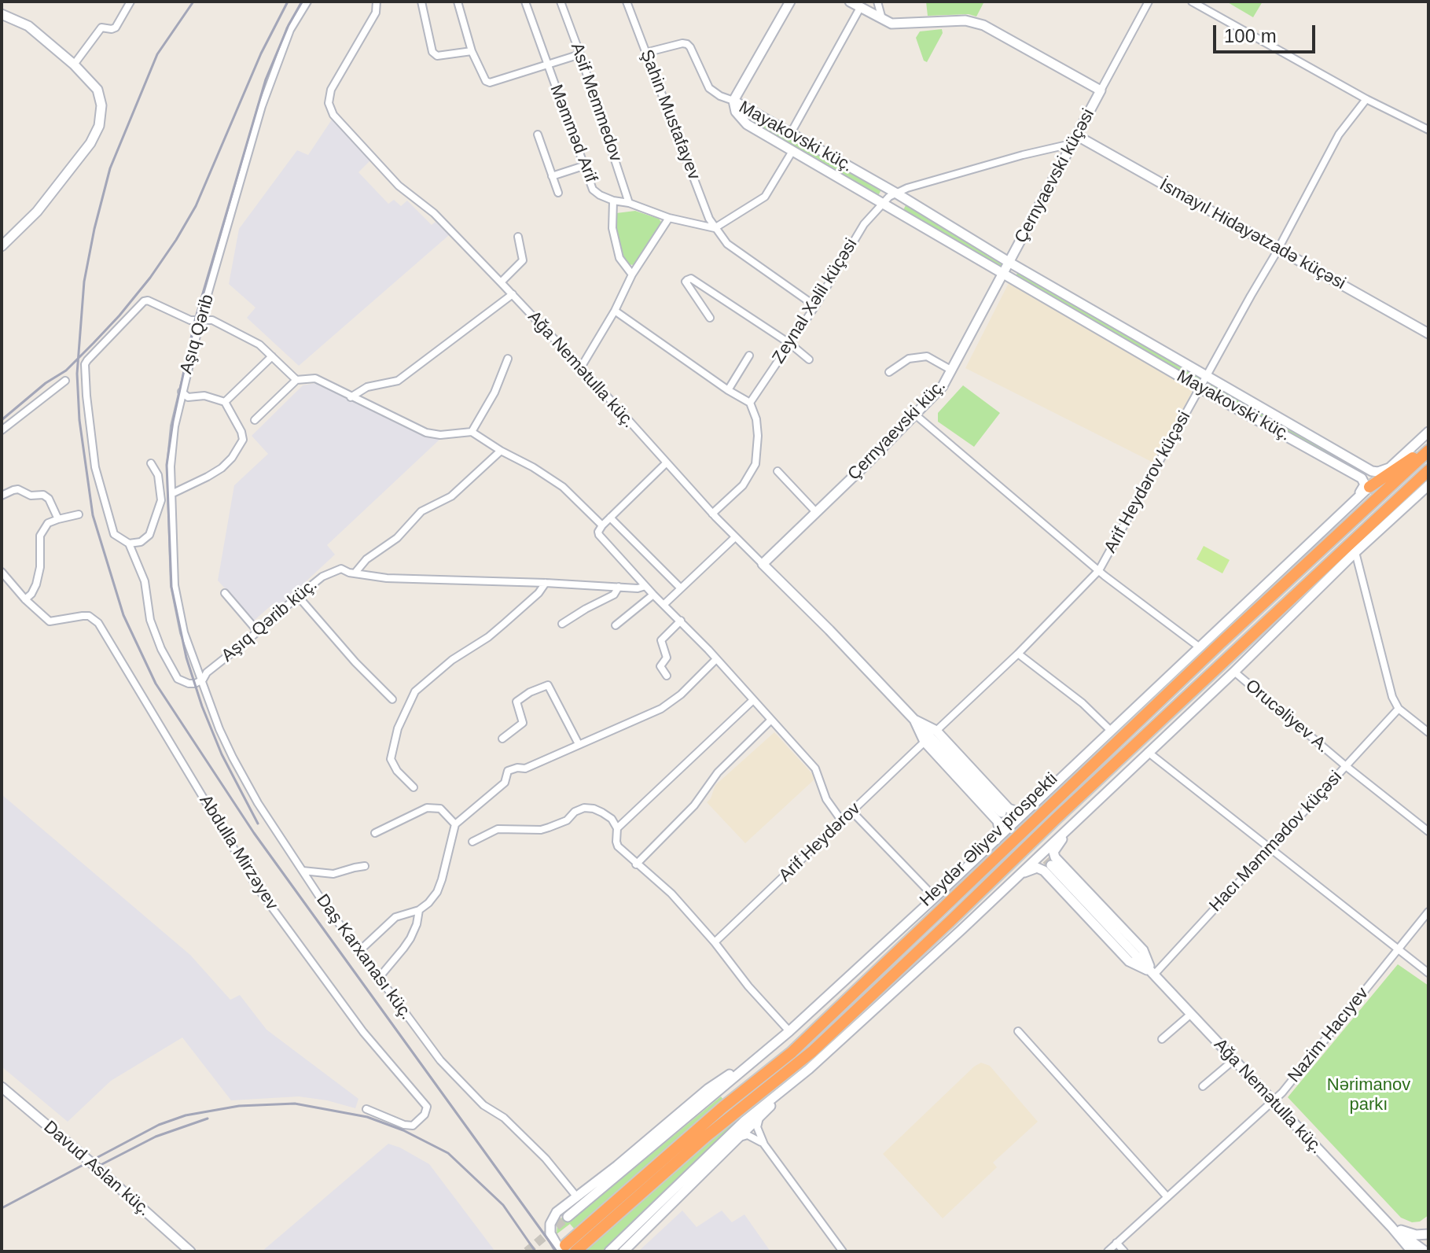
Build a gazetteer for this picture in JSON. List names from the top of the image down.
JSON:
{
  "streets": {
    "highway": ["Heydər Əliyev prospekti"],
    "street": [
      "Asif Memmedov",
      "Şahin Mustafayev",
      "Məmməd Arif",
      "Mayakovski küç.",
      "Çernyaevski küçəsi",
      "İsmayıl Hidayətzadə küçəsi",
      "Zeynal Xəlil küçəsi",
      "Aşıq Qərib",
      "Ağa Nemətulla küç.",
      "Çernyaevski küç.",
      "Arif Heydərov küçəsi",
      "Aşıq Qərib küç.",
      "Orucəliyev A.",
      "Hacı Məmmədov küçəsi",
      "Arif Heydərov",
      "Abdulla Mirzəyev",
      "Daş Karxanası küç.",
      "Nazim Hacıyev",
      "Davud Aslan küç."
    ]
  },
  "crossings": [
    ["Asif Memmedov", "Məmməd Arif"],
    ["Şahin Mustafayev", "Zeynal Xəlil küçəsi"],
    ["Mayakovski küç.", "Çernyaevski küçəsi"],
    ["Mayakovski küç.", "Zeynal Xəlil küçəsi"],
    ["Mayakovski küç.", "Çernyaevski küç."],
    ["Mayakovski küç.", "Arif Heydərov küçəsi"],
    ["Çernyaevski küçəsi", "İsmayıl Hidayətzadə küçəsi"],
    ["Çernyaevski küçəsi", "Çernyaevski küç."],
    ["İsmayıl Hidayətzadə küçəsi", "Arif Heydərov küçəsi"],
    ["Aşıq Qərib", "Aşıq Qərib küç."],
    ["Aşıq Qərib", "Daş Karxanası küç."],
    ["Ağa Nemətulla küç.", "Çernyaevski küç."],
    ["Ağa Nemətulla küç.", "Arif Heydərov küçəsi"],
    ["Ağa Nemətulla küç.", "Hacı Məmmədov küçəsi"],
    ["Ağa Nemətulla küç.", "Arif Heydərov"],
    ["Ağa Nemətulla küç.", "Nazim Hacıyev"],
    ["Aşıq Qərib küç.", "Daş Karxanası küç."],
    ["Orucəliyev A.", "Hacı Məmmədov küçəsi"]
  ],
  "parks": ["Nərimanov parkı"],
  "scale_bar": "100 m"
}
